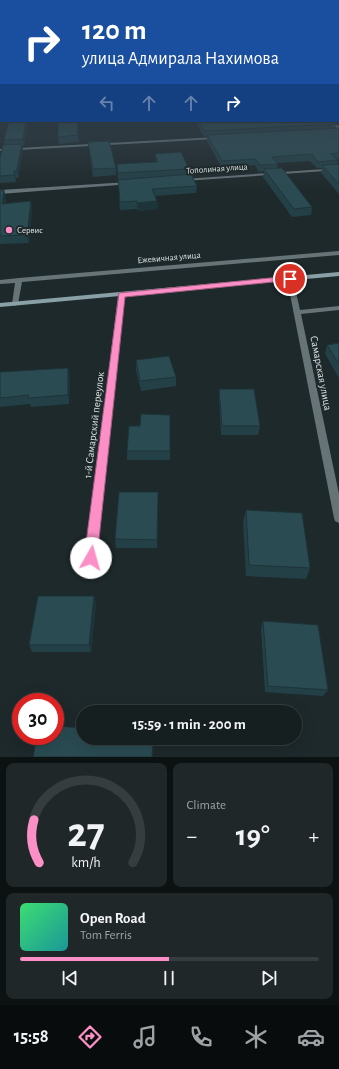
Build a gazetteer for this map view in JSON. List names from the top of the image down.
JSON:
{
  "streets": {
    "street": [
      "Тополиная улица",
      "Ежевичная улица",
      "Самарская улица",
      "1-й Самарский переулок"
    ]
  },
  "places": ["Сервис"],
  "page": {
    "turn": ["120 m", "улица Адмирала Нахимова"],
    "limit": "30",
    "trip": "15:59 · 1 min · 200 m",
    "tile": "Climate",
    "heat": ["−", "19°", "+"],
    "song": ["Open Road", "Tom Ferris"],
    "tabs": "15:58",
    "gauge": ["27", "km/h"]
  }
}
